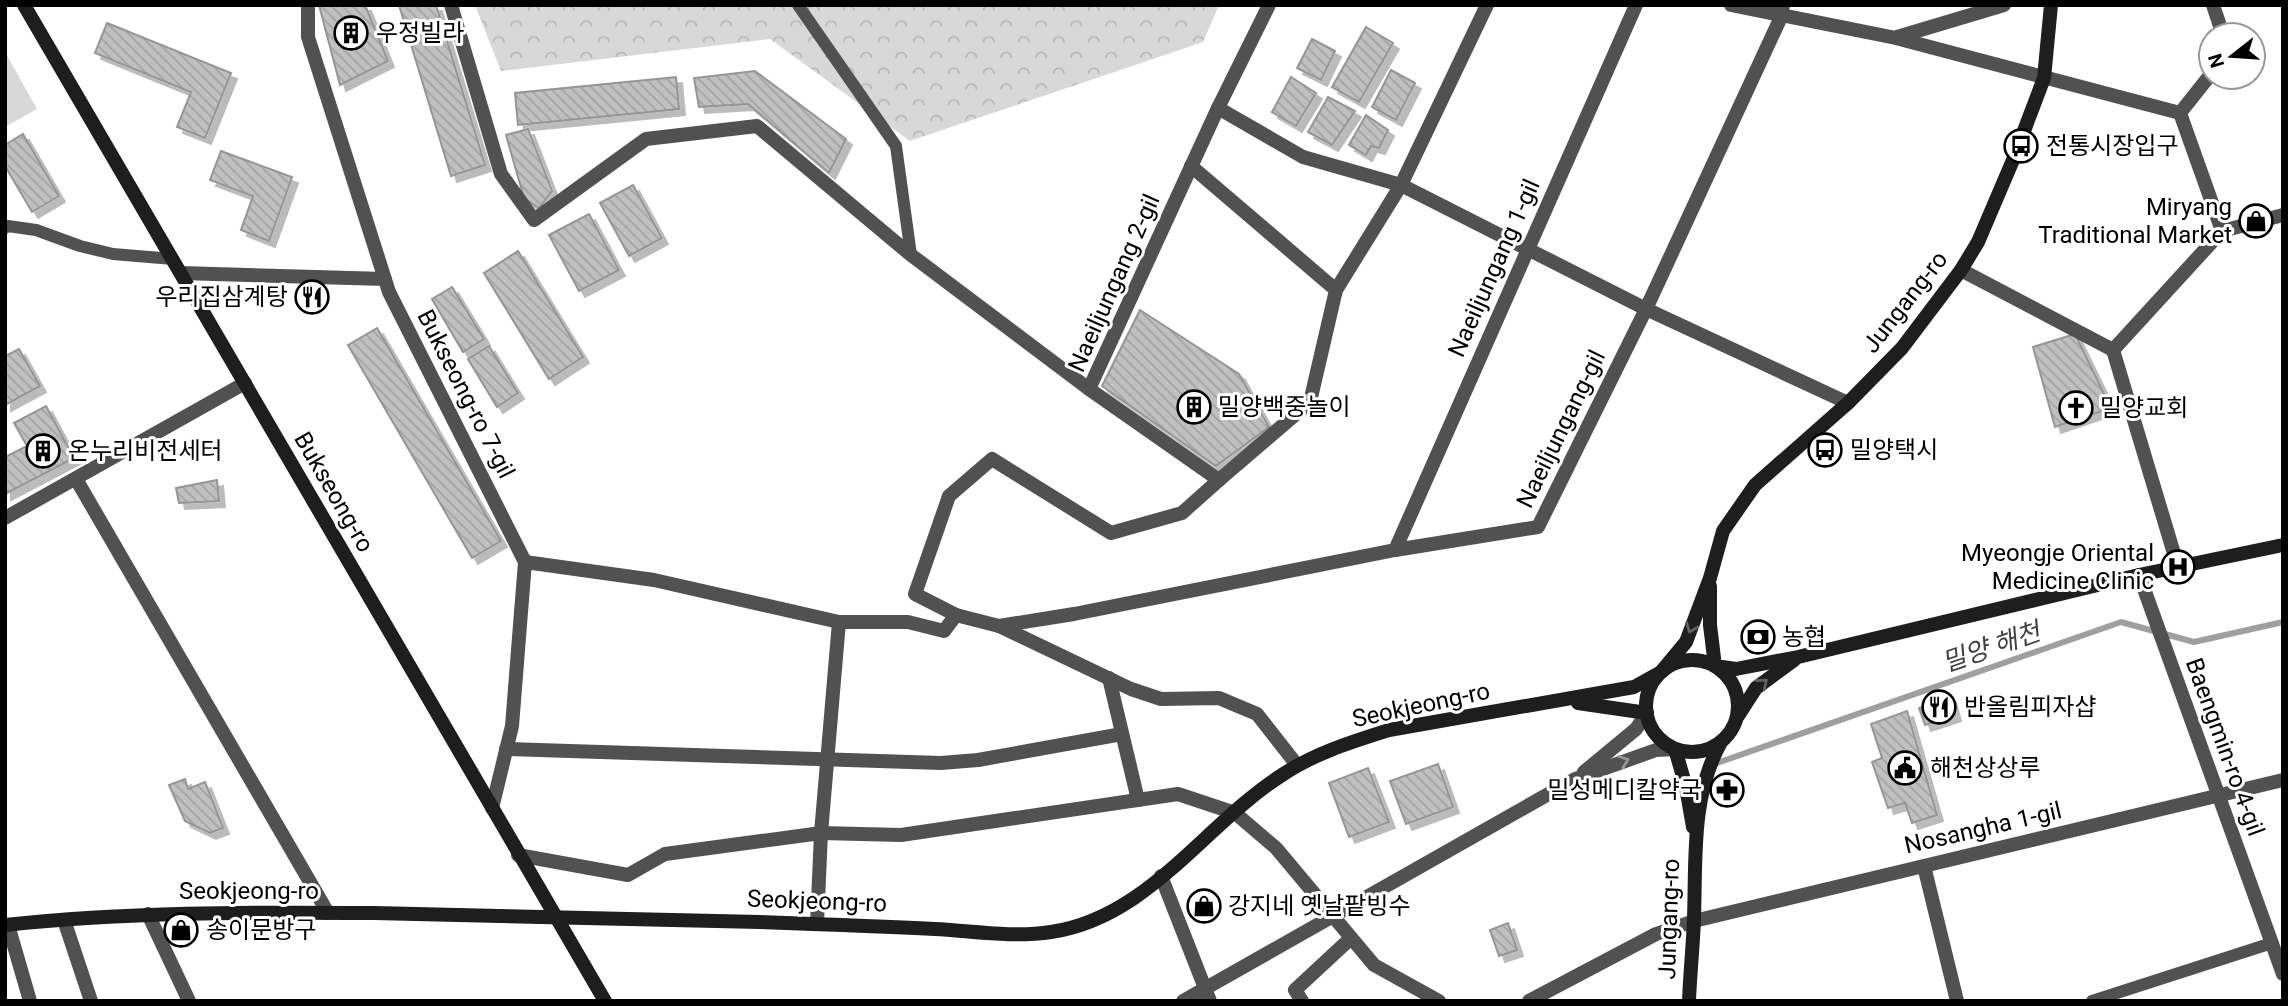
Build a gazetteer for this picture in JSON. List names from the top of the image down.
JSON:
{
  "streets": {
    "street": [
      "Naeiljungang 1-gil",
      "Naeiljungang 2-gil",
      "Jungang-ro",
      "Bukseong-ro 7-gil",
      "Naeiljungang-gil",
      "Bukseong-ro",
      "Seokjeong-ro",
      "Baengmin-ro 4-gil",
      "Nosangha 1-gil"
    ]
  },
  "crossings": [
    ["Naeiljungang 1-gil", "Naeiljungang-gil"],
    ["Jungang-ro", "Nosangha 1-gil"],
    ["Bukseong-ro", "Seokjeong-ro"],
    ["Baengmin-ro 4-gil", "Nosangha 1-gil"]
  ],
  "water": ["밀양 해천"],
  "places": {
    "building": ["우정빌라", "밀양백중놀이", "온누리비전세터"],
    "bus stop": ["전통시장입구", "밀양택시"],
    "shop": ["Miryang Traditional Market", "강지네 옛날팥빙수", "송이문방구"],
    "restaurant": ["우리집삼계탕", "반올림피자샵"],
    "church": ["밀양교회"],
    "hospital": ["Myeongje Oriental Medicine Clinic"],
    "bank": ["농협"],
    "public building": ["해천상상루"],
    "pharmacy": ["밀성메디칼약국"]
  },
  "north": "left"
}
